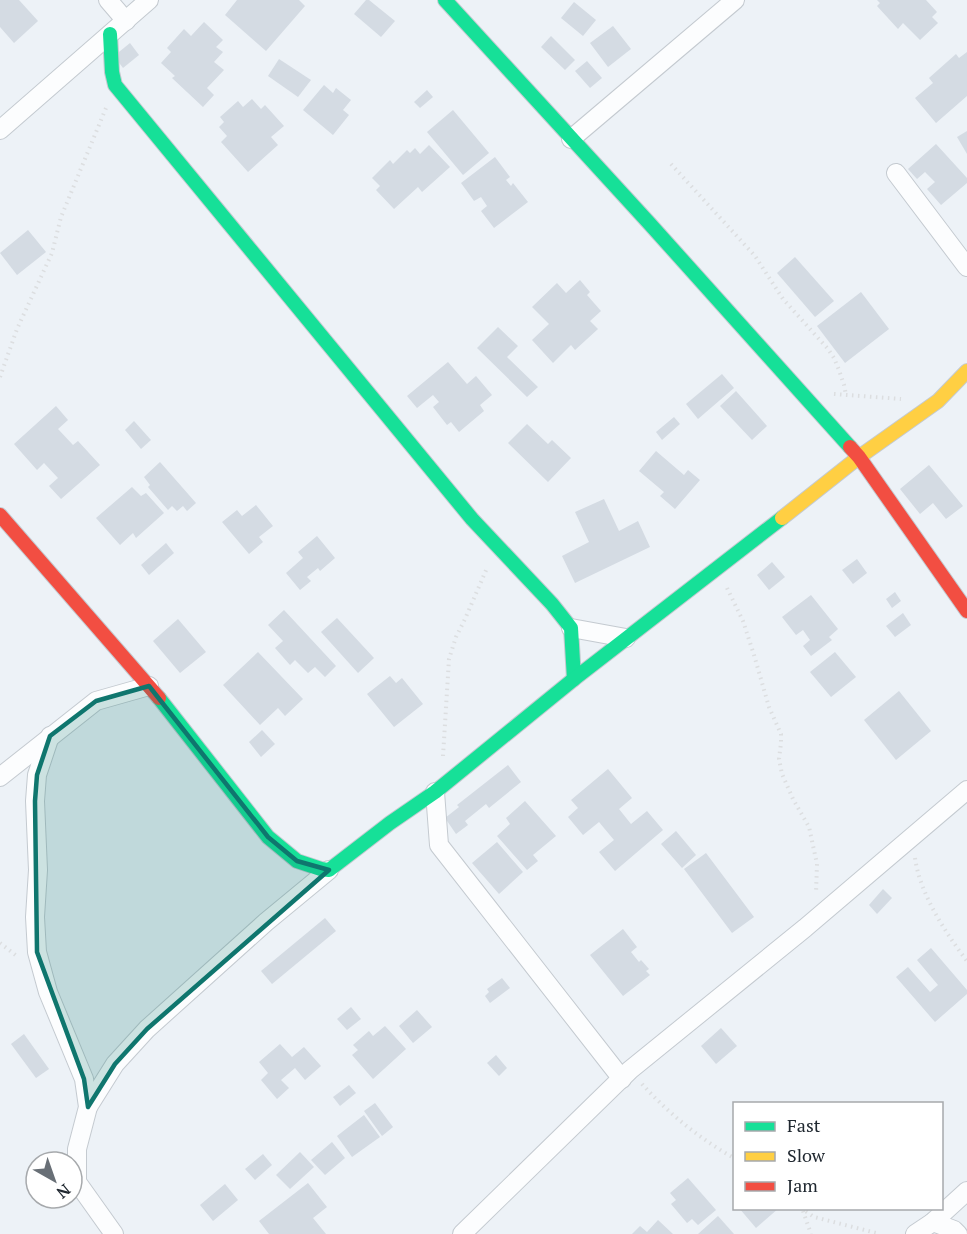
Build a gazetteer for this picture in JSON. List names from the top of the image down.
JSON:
{
  "legend": ["Fast", "Slow", "Jam"],
  "north": "bottom right"
}
